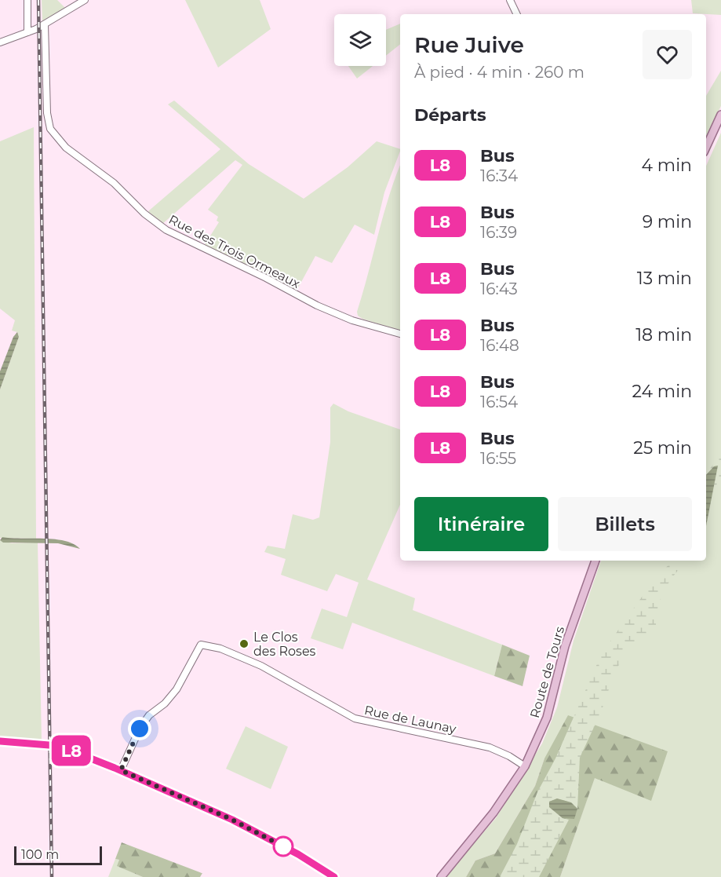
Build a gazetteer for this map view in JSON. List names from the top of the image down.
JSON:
{
  "streets": {
    "main road": ["Route de Tours"],
    "street": ["Rue des Trois Ormeaux", "Rue de Launay"]
  },
  "crossings": [
    ["Route de Tours", "Rue de Launay"]
  ],
  "places": ["Le Clos des Roses"],
  "lines": ["bus line L8"],
  "scale_bar": "100 m",
  "page": {
    "on_map": "L8",
    "heading": [
      ["Rue Juive", "À pied · 4 min · 260 m"],
      "Départs"
    ],
    "list": [
      {
        "mark": "L8",
        "name": "Bus",
        "note": "16:34",
        "value": "4 min"
      },
      {
        "mark": "L8",
        "name": "Bus",
        "note": "16:39",
        "value": "9 min"
      },
      {
        "mark": "L8",
        "name": "Bus",
        "note": "16:43",
        "value": "13 min"
      },
      {
        "mark": "L8",
        "name": "Bus",
        "note": "16:48",
        "value": "18 min"
      },
      {
        "mark": "L8",
        "name": "Bus",
        "note": "16:54",
        "value": "24 min"
      },
      {
        "mark": "L8",
        "name": "Bus",
        "note": "16:55",
        "value": "25 min"
      }
    ],
    "buttons": ["Itinéraire", "Billets"],
    "scale": "100 m"
  }
}
